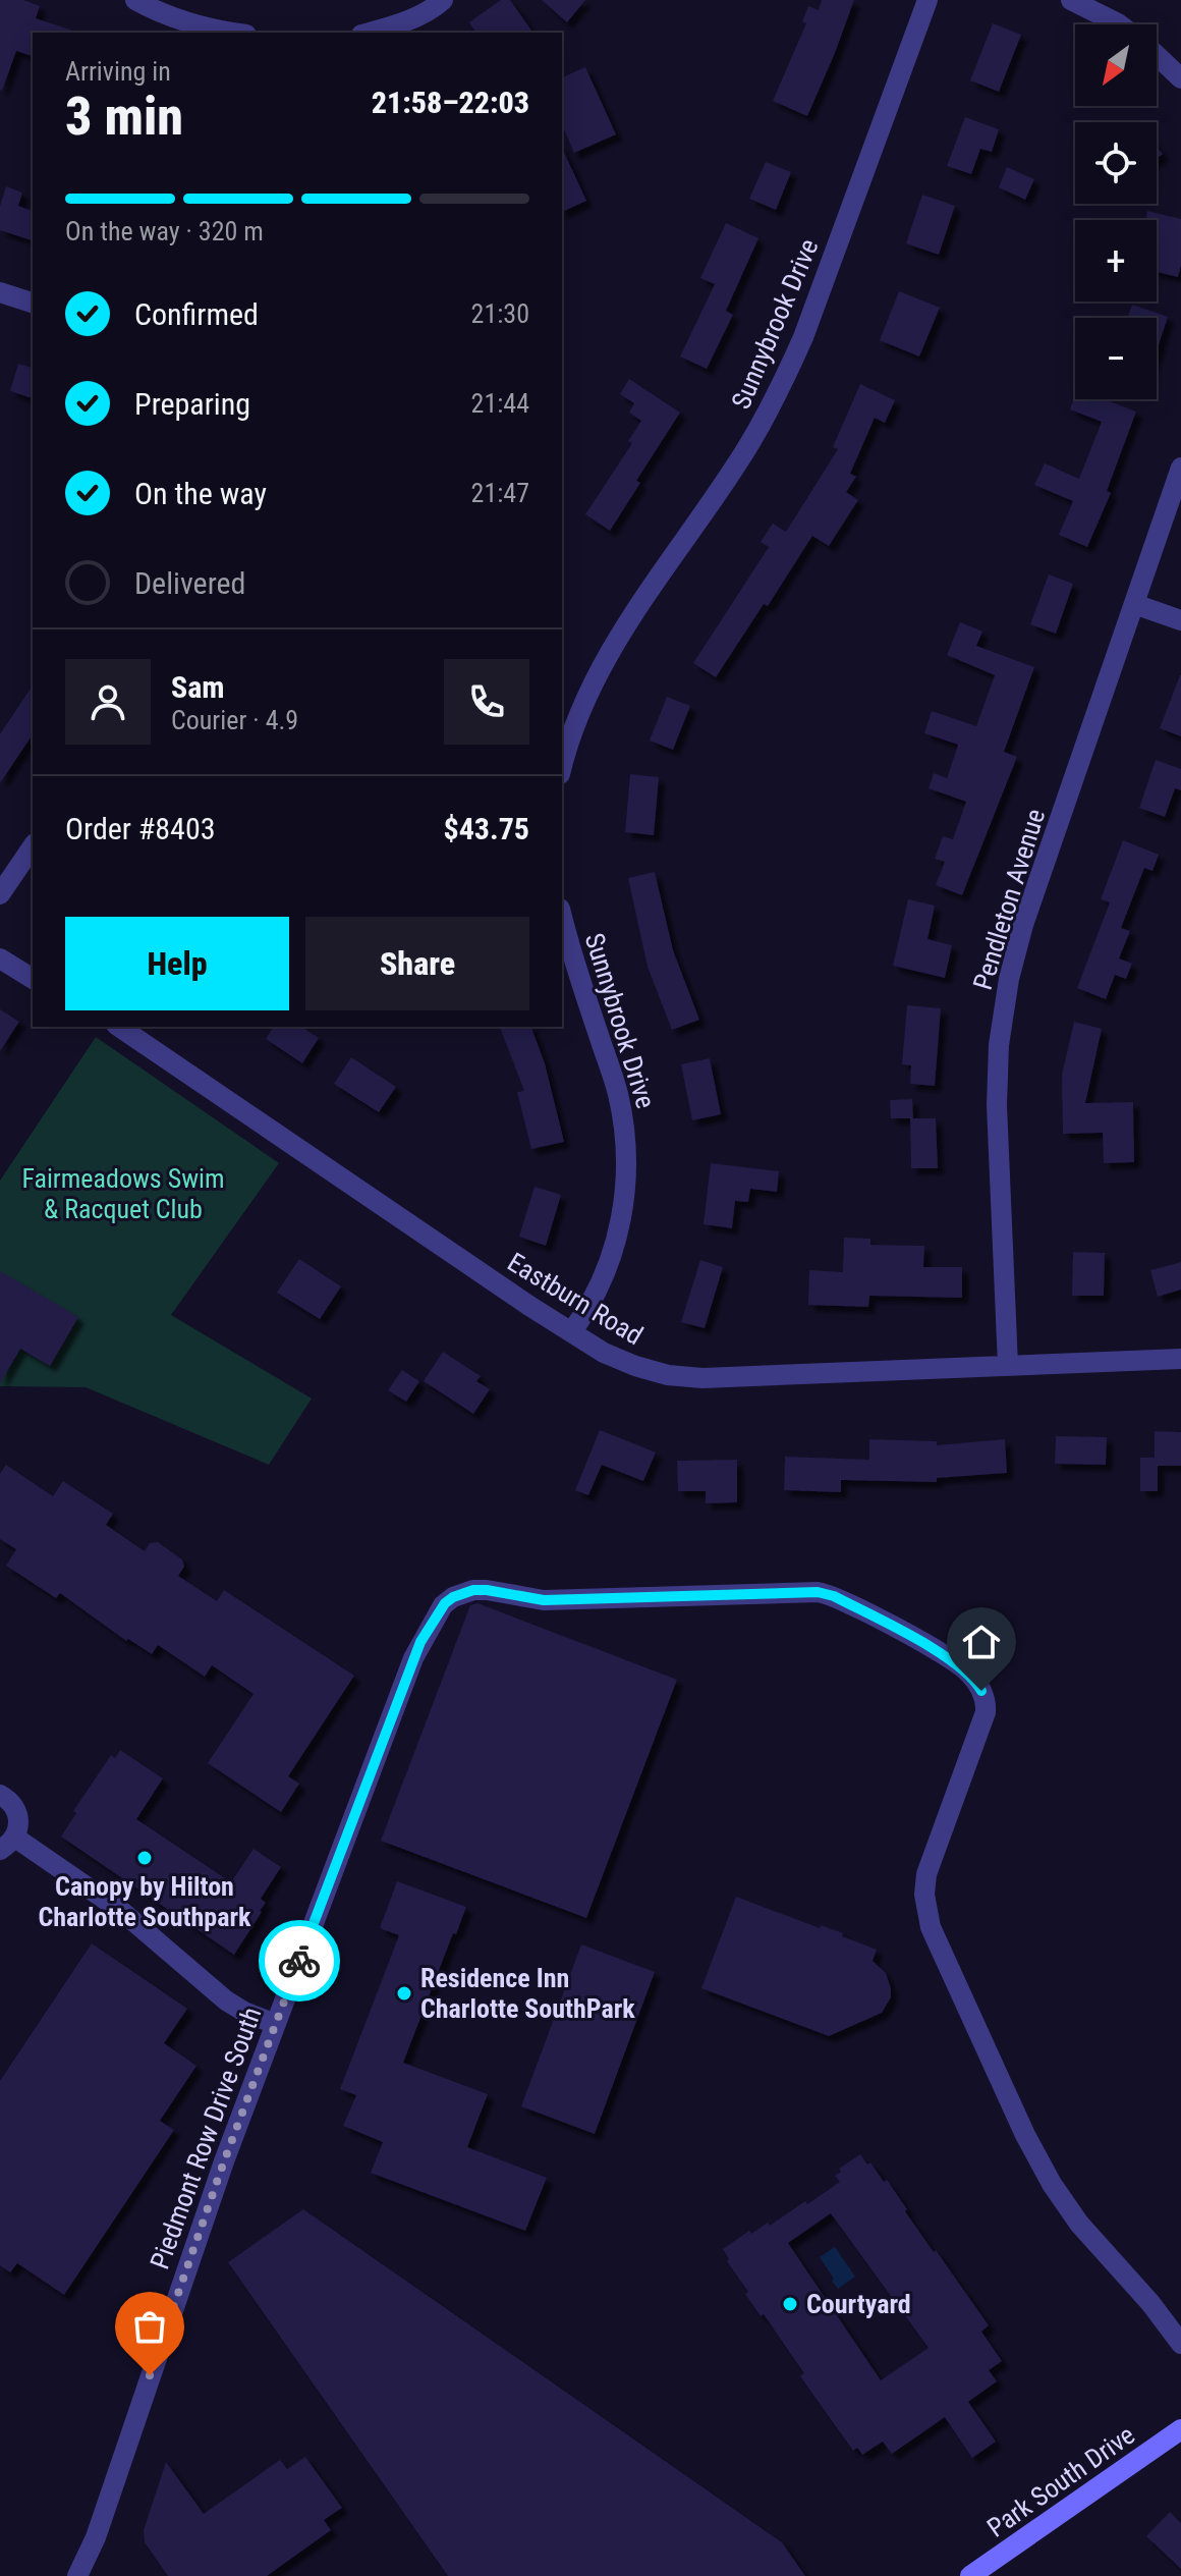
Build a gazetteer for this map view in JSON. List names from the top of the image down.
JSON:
{
  "streets": {
    "street": [
      "Sunnybrook Drive",
      "Pendleton Avenue",
      "Eastburn Road",
      "Piedmont Row Drive South",
      "Park South Drive"
    ]
  },
  "crossings": [
    ["Sunnybrook Drive", "Eastburn Road"],
    ["Pendleton Avenue", "Eastburn Road"]
  ],
  "parks": ["Fairmeadows Swim & Racquet Club"],
  "places": ["Canopy by Hilton Charlotte Southpark", "Residence Inn Charlotte SouthPark", "Courtyard"],
  "north": "bottom left",
  "page": {
    "map_buttons": ["+", "−"],
    "heading": ["3 min", "Arriving in", "21:58–22:03"],
    "panel": [
      "Sam",
      "Courier · 4.9",
      "Order #8403",
      "$43.75"
    ],
    "bar": "On the way · 320 m",
    "list": [
      ["Confirmed", "21:30"],
      ["Preparing", "21:44"],
      ["On the way", "21:47"],
      "Delivered"
    ],
    "buttons": ["Help", "Share"]
  }
}
